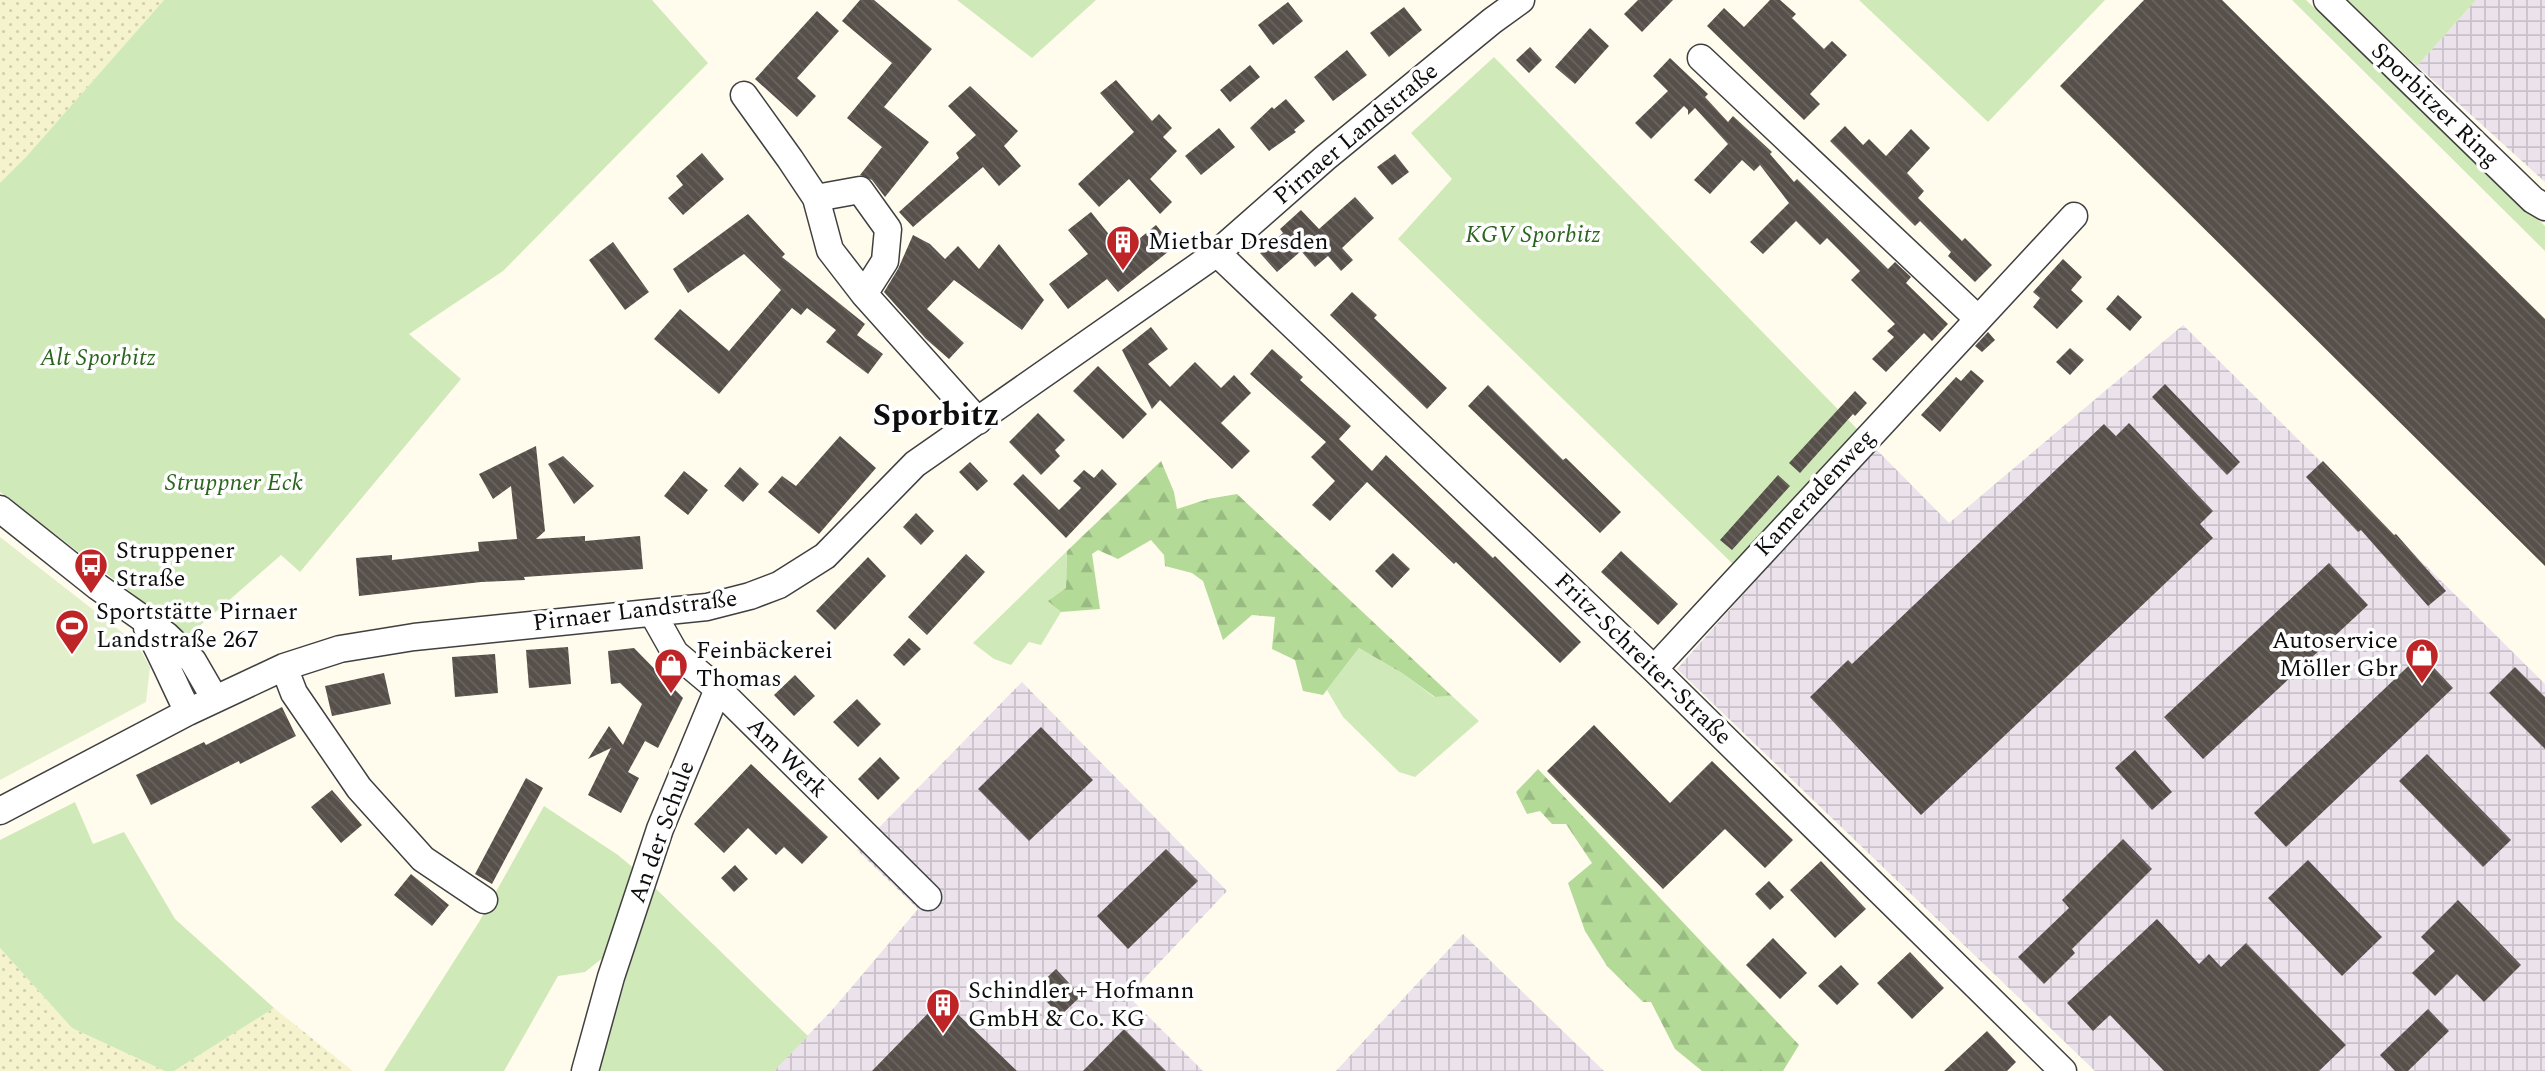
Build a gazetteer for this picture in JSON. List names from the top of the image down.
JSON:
{
  "streets": {
    "street": [
      "Sporbitzer Ring",
      "Pirnaer Landstraße",
      "Kameradenweg",
      "Fritz-Schreiter-Straße",
      "Am Werk",
      "An der Schule"
    ]
  },
  "crossings": [
    ["Pirnaer Landstraße", "Fritz-Schreiter-Straße"],
    ["Pirnaer Landstraße", "Am Werk"],
    ["Kameradenweg", "Fritz-Schreiter-Straße"],
    ["Am Werk", "An der Schule"]
  ],
  "districts": ["Sporbitz"],
  "parks": ["KGV Sporbitz", "Alt Sporbitz", "Struppner Eck"],
  "places": {
    "building": ["Mietbar Dresden", "Schindler + Hofmann GmbH & Co. KG"],
    "bus stop": ["Struppener Straße"],
    "sports": ["Sportstätte Pirnaer Landstraße 267"],
    "shop": ["Autoservice Möller Gbr", "Feinbäckerei Thomas"]
  }
}
